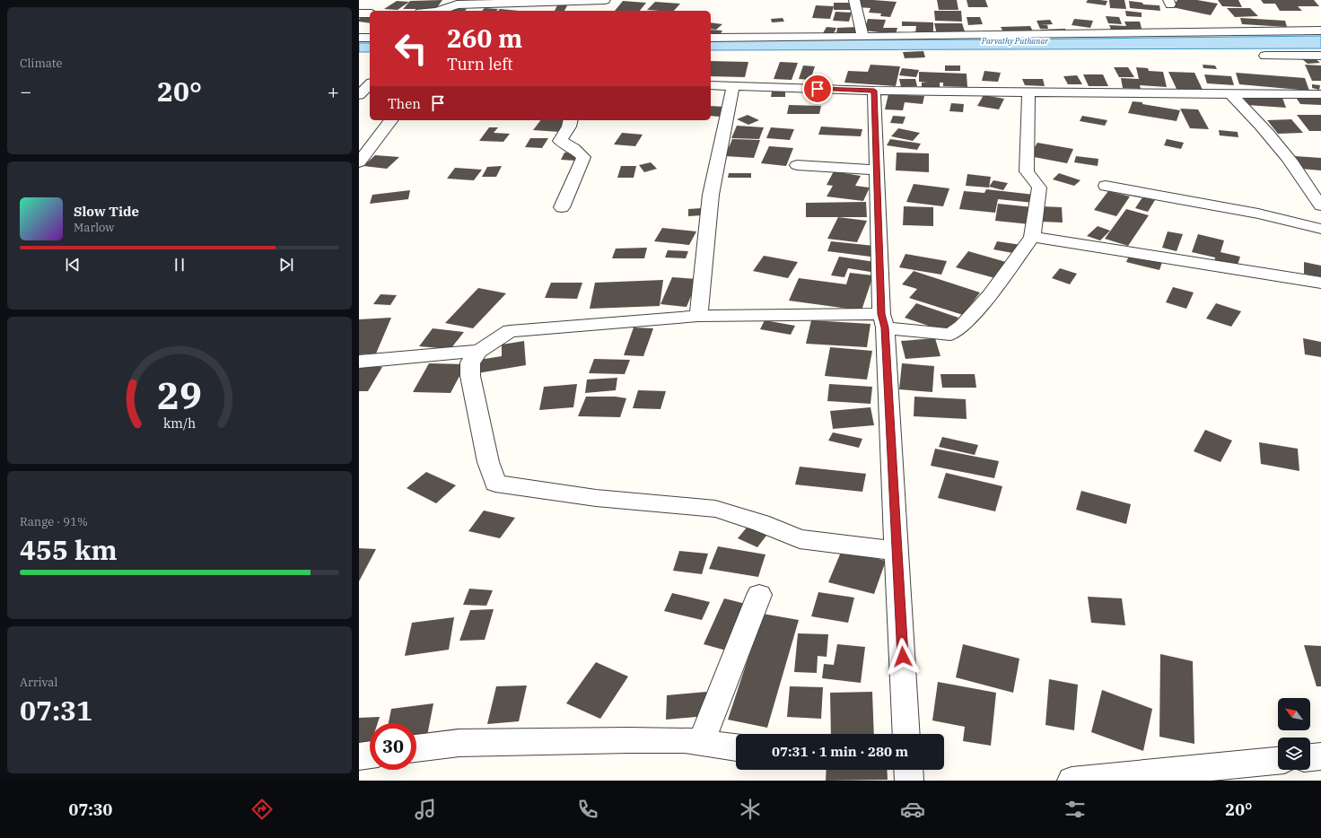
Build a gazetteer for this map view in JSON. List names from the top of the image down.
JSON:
{
  "water": ["Parvathy Puthanar"],
  "north": "top left",
  "page": {
    "tile": [
      "Climate",
      ["Range · 91%", "455 km"],
      ["Arrival", "07:31"]
    ],
    "turn": ["260 m", "Turn left"],
    "heat": ["−", "20°", "+"],
    "then": "Then",
    "song": ["Slow Tide", "Marlow"],
    "limit": "30",
    "trip": "07:31 · 1 min · 280 m",
    "tabs": ["07:30", "20°"],
    "gauge": ["29", "km/h"]
  }
}
